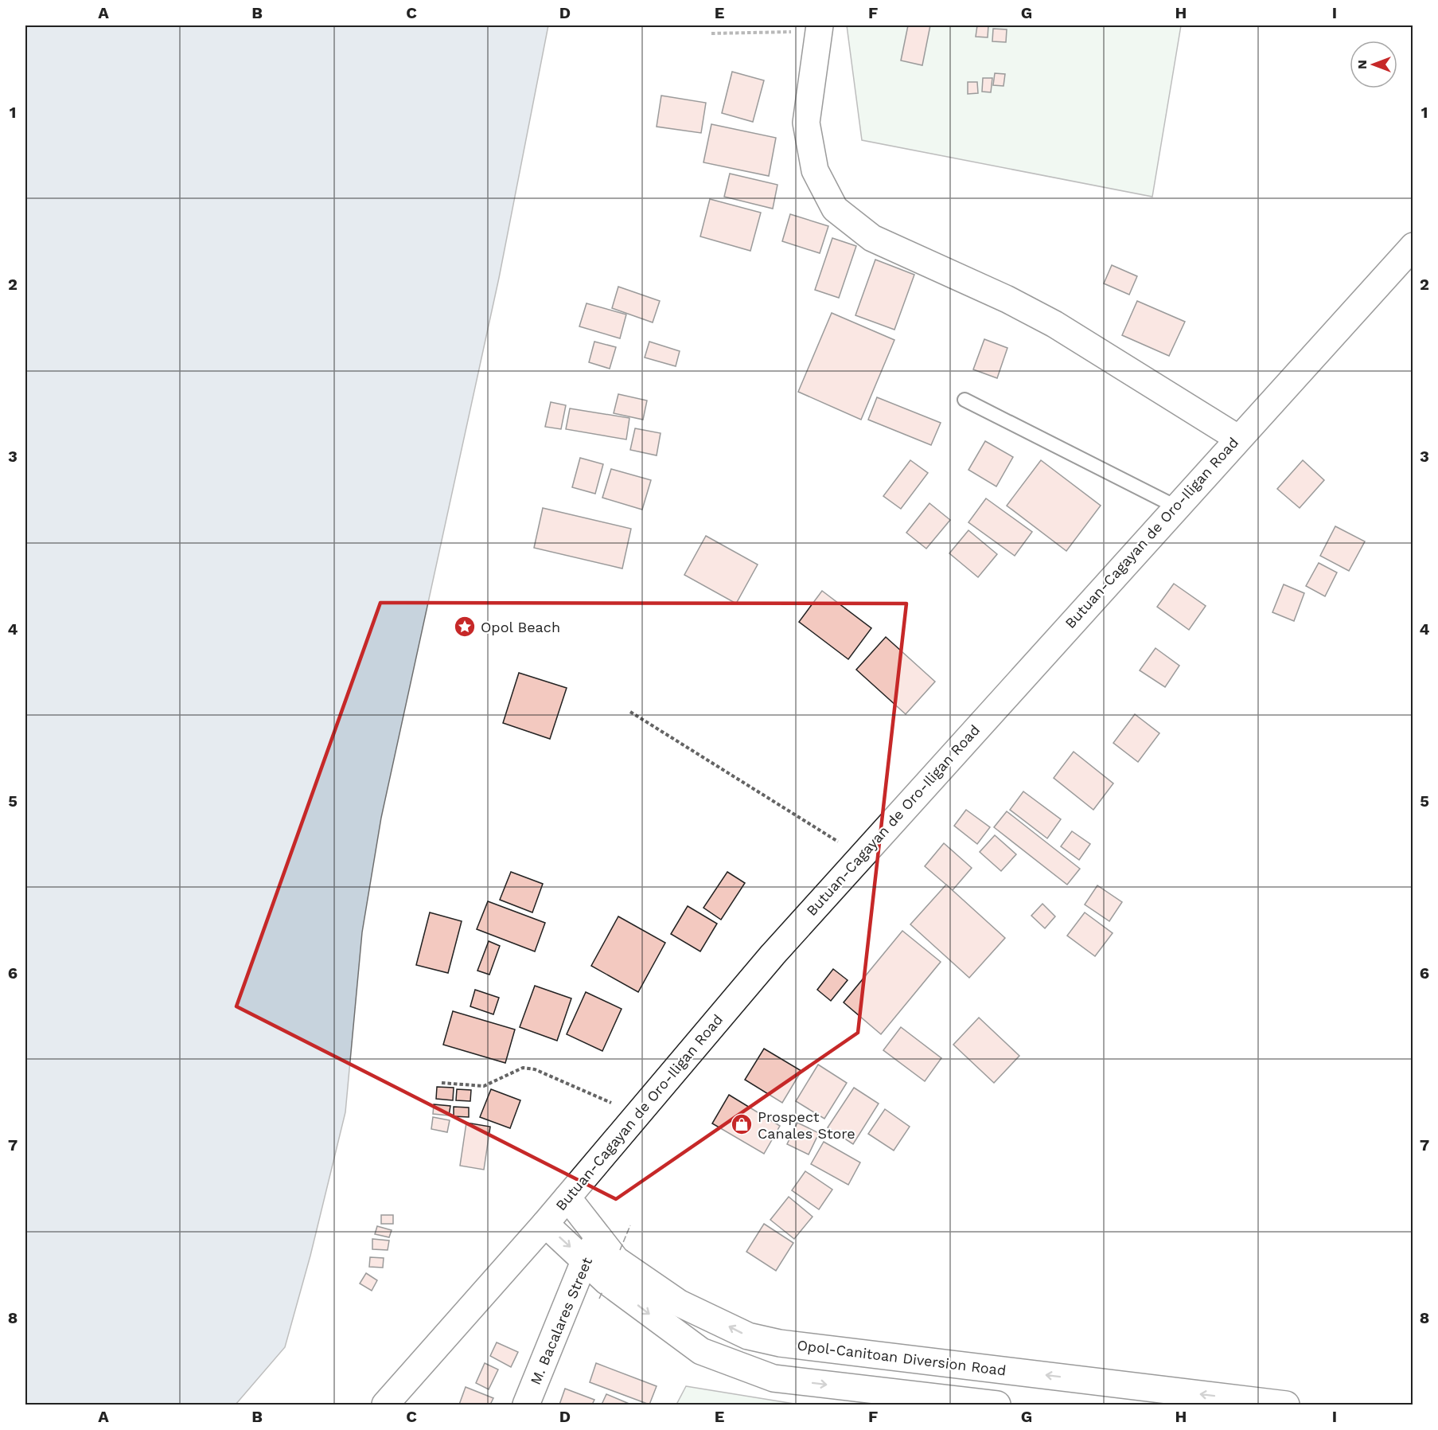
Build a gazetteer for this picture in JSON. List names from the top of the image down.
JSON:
{
  "streets": {
    "main road": ["Butuan-Cagayan de Oro-Iligan Road", "M. Bacalares Street", "Opol-Canitoan Diversion Road"]
  },
  "crossings": [
    ["Butuan-Cagayan de Oro-Iligan Road", "Opol-Canitoan Diversion Road"],
    ["M. Bacalares Street", "Opol-Canitoan Diversion Road"]
  ],
  "places": {
    "place": ["Opol Beach"],
    "shop": ["Prospect Canales Store"]
  },
  "north": "left",
  "grid": {
    "columns": [
      "A",
      "B",
      "C",
      "D",
      "E",
      "F",
      "G",
      "H",
      "I"
    ],
    "rows": [
      "1",
      "2",
      "3",
      "4",
      "5",
      "6",
      "7",
      "8"
    ]
  }
}
